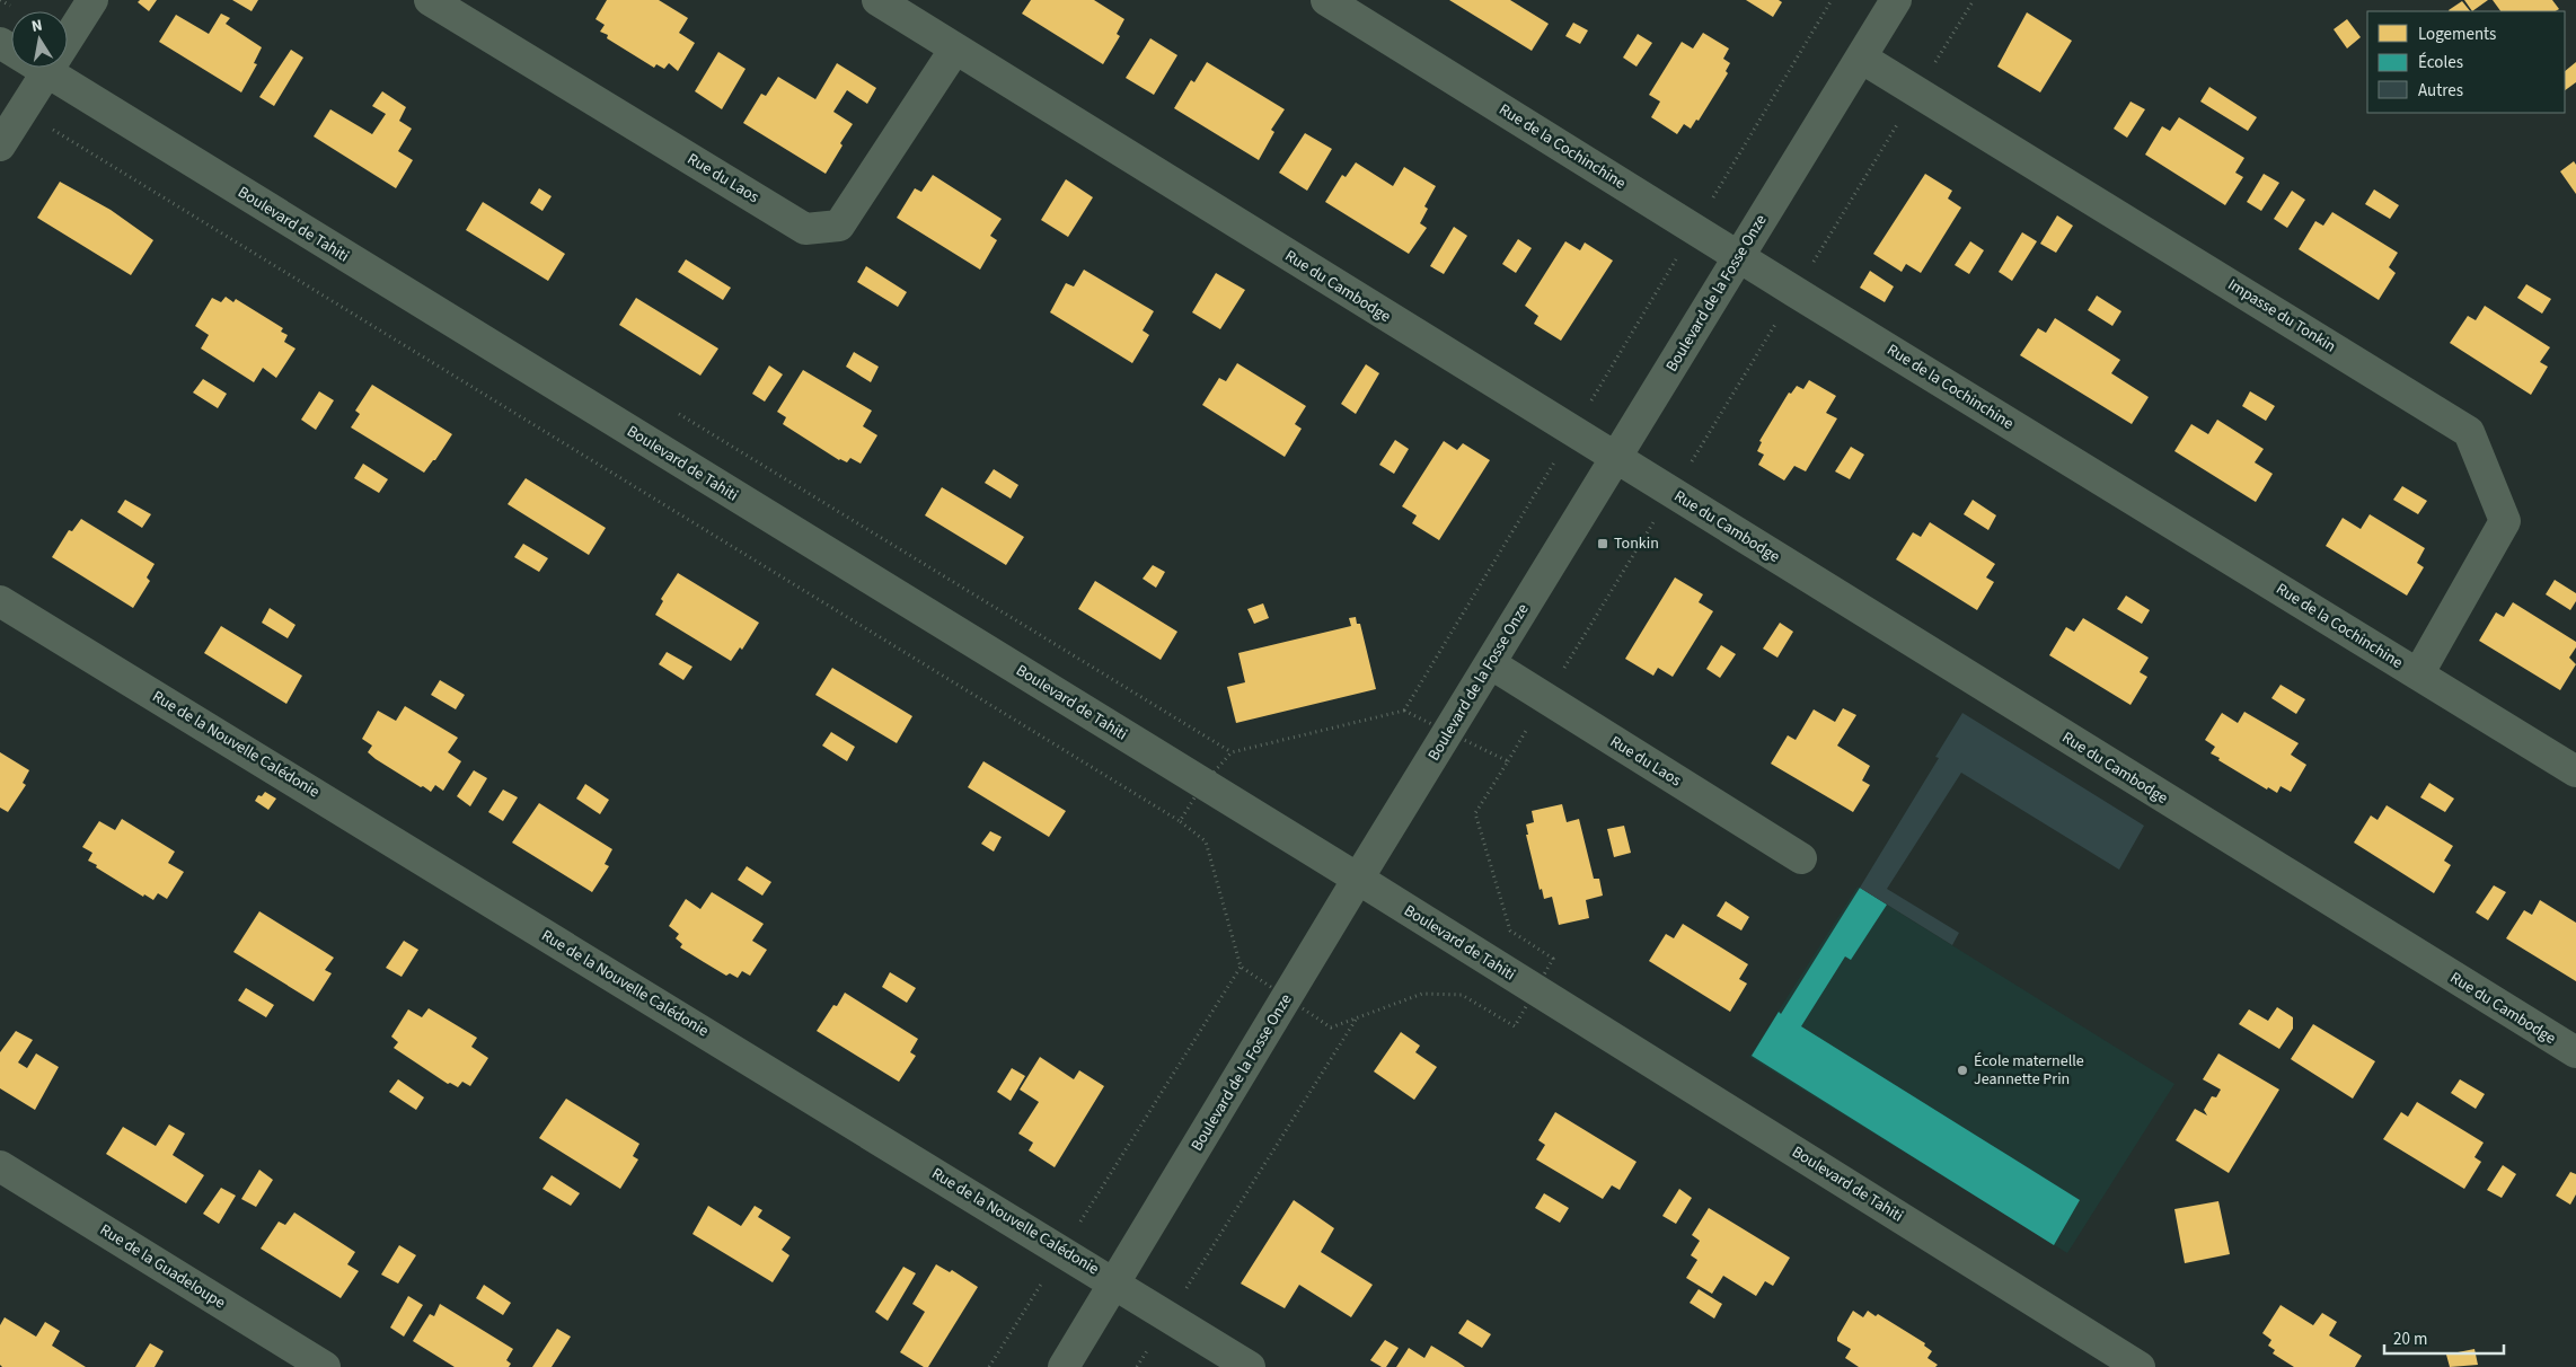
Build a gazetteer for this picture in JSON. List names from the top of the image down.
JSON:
{
  "streets": {
    "street": [
      "Rue de la Cochinchine",
      "Rue du Laos",
      "Boulevard de Tahiti",
      "Rue du Cambodge",
      "Boulevard de la Fosse Onze",
      "Impasse du Tonkin",
      "Rue de la Nouvelle Calédonie",
      "Rue de la Guadeloupe"
    ]
  },
  "crossings": [
    ["Rue de la Cochinchine", "Boulevard de la Fosse Onze"],
    ["Rue de la Cochinchine", "Impasse du Tonkin"],
    ["Rue du Laos", "Rue du Cambodge"],
    ["Rue du Laos", "Boulevard de la Fosse Onze"],
    ["Boulevard de Tahiti", "Boulevard de la Fosse Onze"],
    ["Rue du Cambodge", "Boulevard de la Fosse Onze"],
    ["Boulevard de la Fosse Onze", "Impasse du Tonkin"],
    ["Boulevard de la Fosse Onze", "Rue de la Nouvelle Calédonie"]
  ],
  "places": {
    "transit": ["Tonkin"],
    "other": ["École maternelle Jeannette Prin"]
  },
  "legend": ["Logements", "Écoles", "Autres"],
  "scale_bar": "20 m",
  "north": "top"
}
